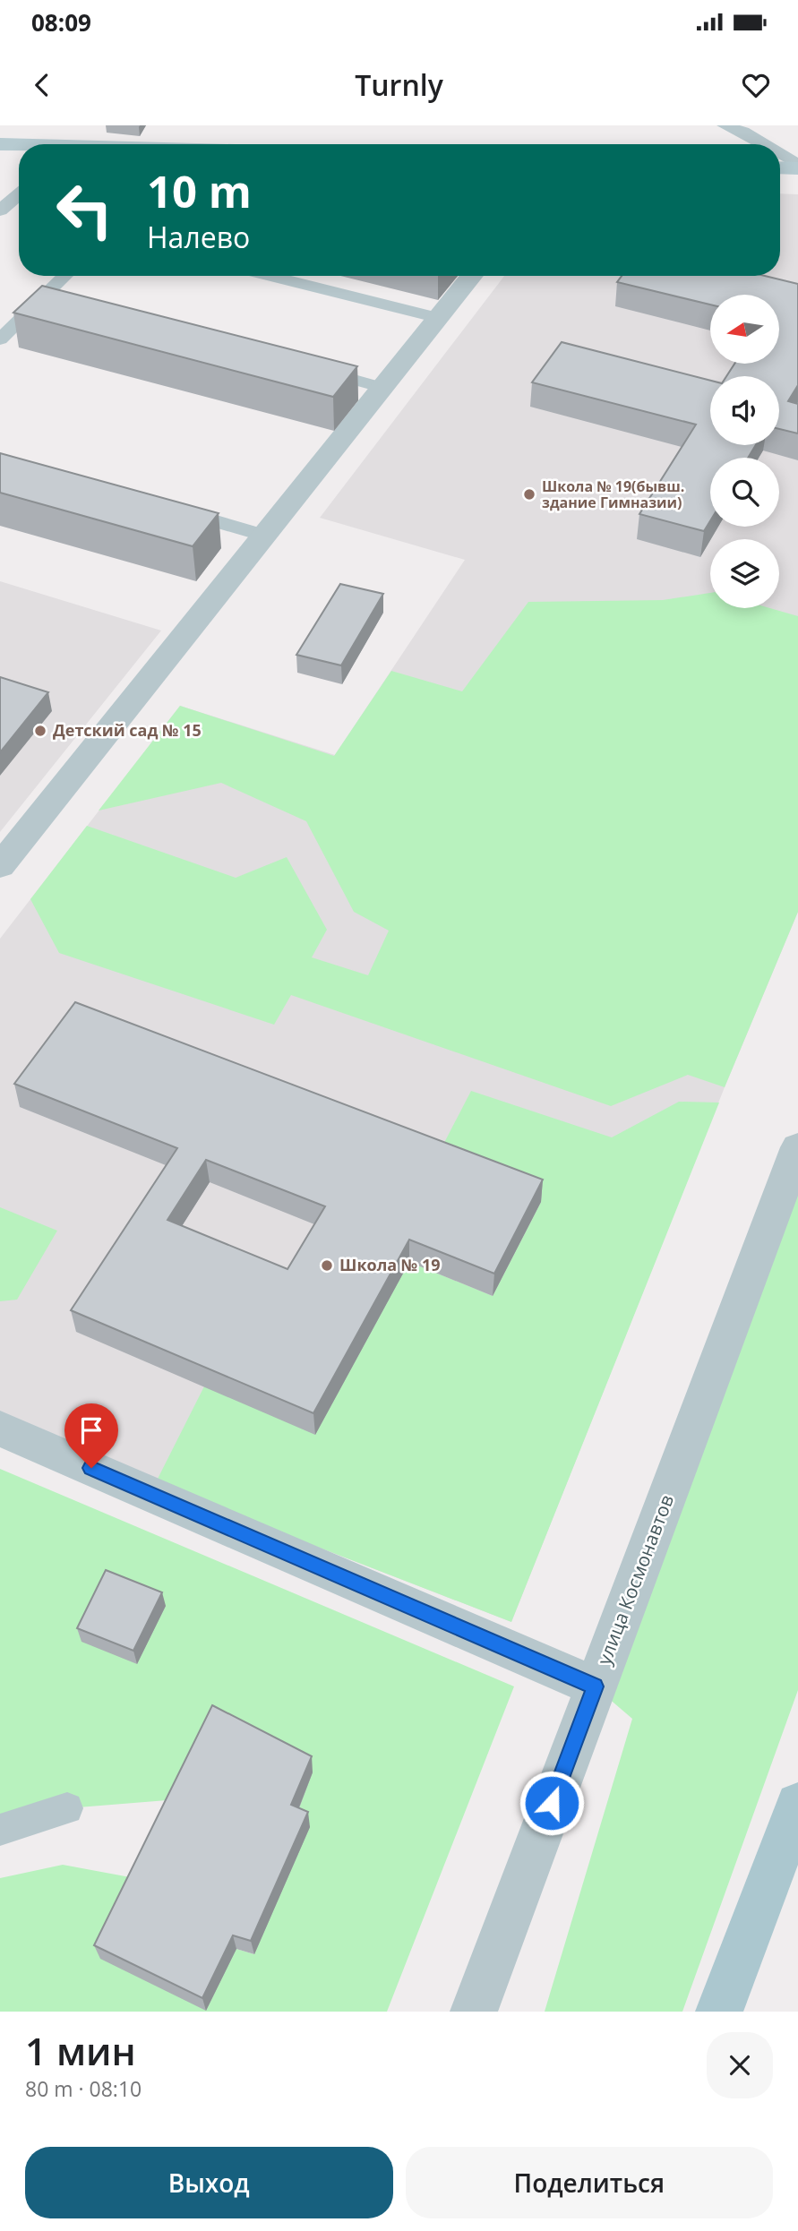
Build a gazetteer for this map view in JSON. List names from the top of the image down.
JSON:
{
  "streets": {
    "street": ["улица Космонавтов"]
  },
  "places": ["Школа № 19(бывш. здание Гимназии)", "Детский сад № 15", "Школа № 19"],
  "north": "left",
  "page": {
    "status": "08:09",
    "header": "Turnly",
    "turn": ["10 m", "Налево"],
    "heading": ["1 мин", "80 m · 08:10"],
    "buttons": ["Выход", "Поделиться"]
  }
}
